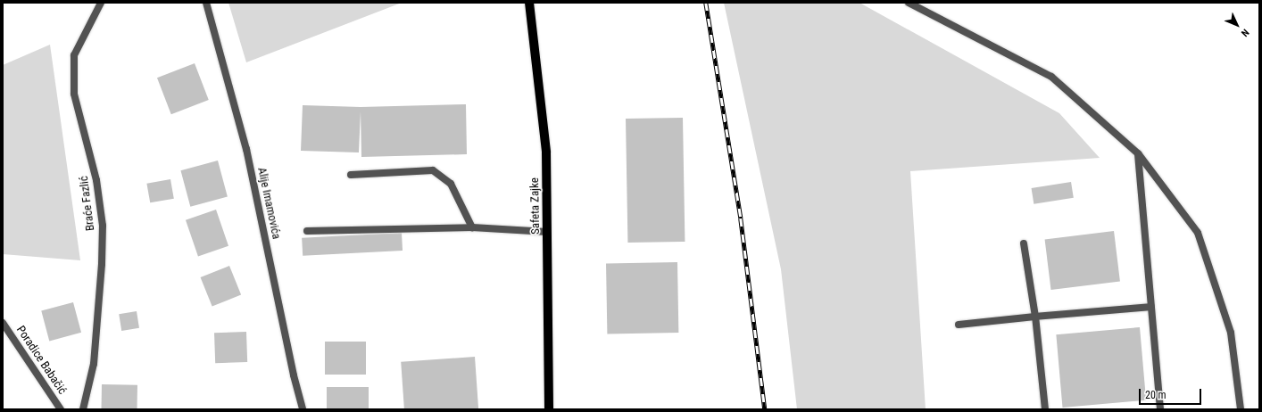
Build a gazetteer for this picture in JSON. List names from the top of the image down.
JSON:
{
  "streets": {
    "main road": ["Safeta Zajke"],
    "street": ["Braće Fazlić", "Alije Imamovića", "Poradice Babačić"]
  },
  "scale_bar": "20 m",
  "north": "bottom right"
}
